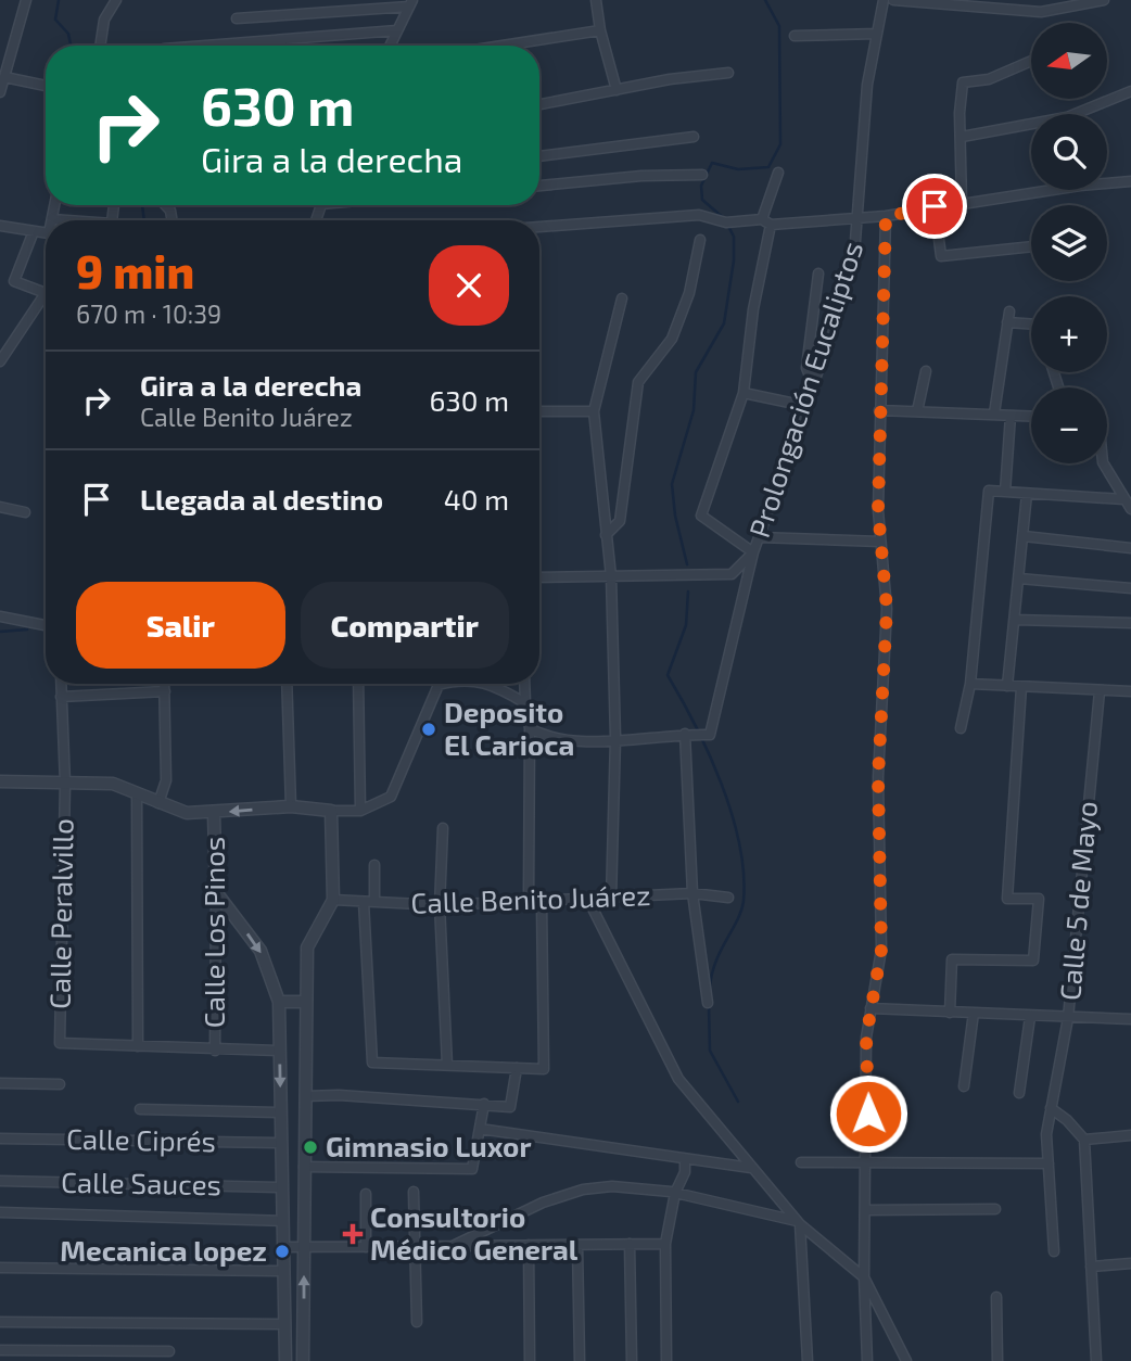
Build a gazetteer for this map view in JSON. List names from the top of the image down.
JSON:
{
  "streets": {
    "street": [
      "Prolongación Eucaliptos",
      "Calle Benito Juárez",
      "Calle 5 de Mayo",
      "Calle Peralvillo",
      "Calle Los Pinos",
      "Calle Ciprés",
      "Calle Sauces"
    ]
  },
  "places": {
    "other": ["Deposito El Carioca", "Gimnasio Luxor", "Mecanica lopez"],
    "health": ["Consultorio Médico General"]
  },
  "north": "left",
  "page": {
    "map_buttons": ["+", "−"],
    "turn": ["630 m", "Gira a la derecha"],
    "heading": ["9 min", "670 m · 10:39"],
    "list": [
      {
        "name": "Gira a la derecha",
        "note": "Calle Benito Juárez",
        "value": "630 m"
      },
      {
        "name": "Llegada al destino",
        "value": "40 m"
      }
    ],
    "buttons": ["Salir", "Compartir"]
  }
}
